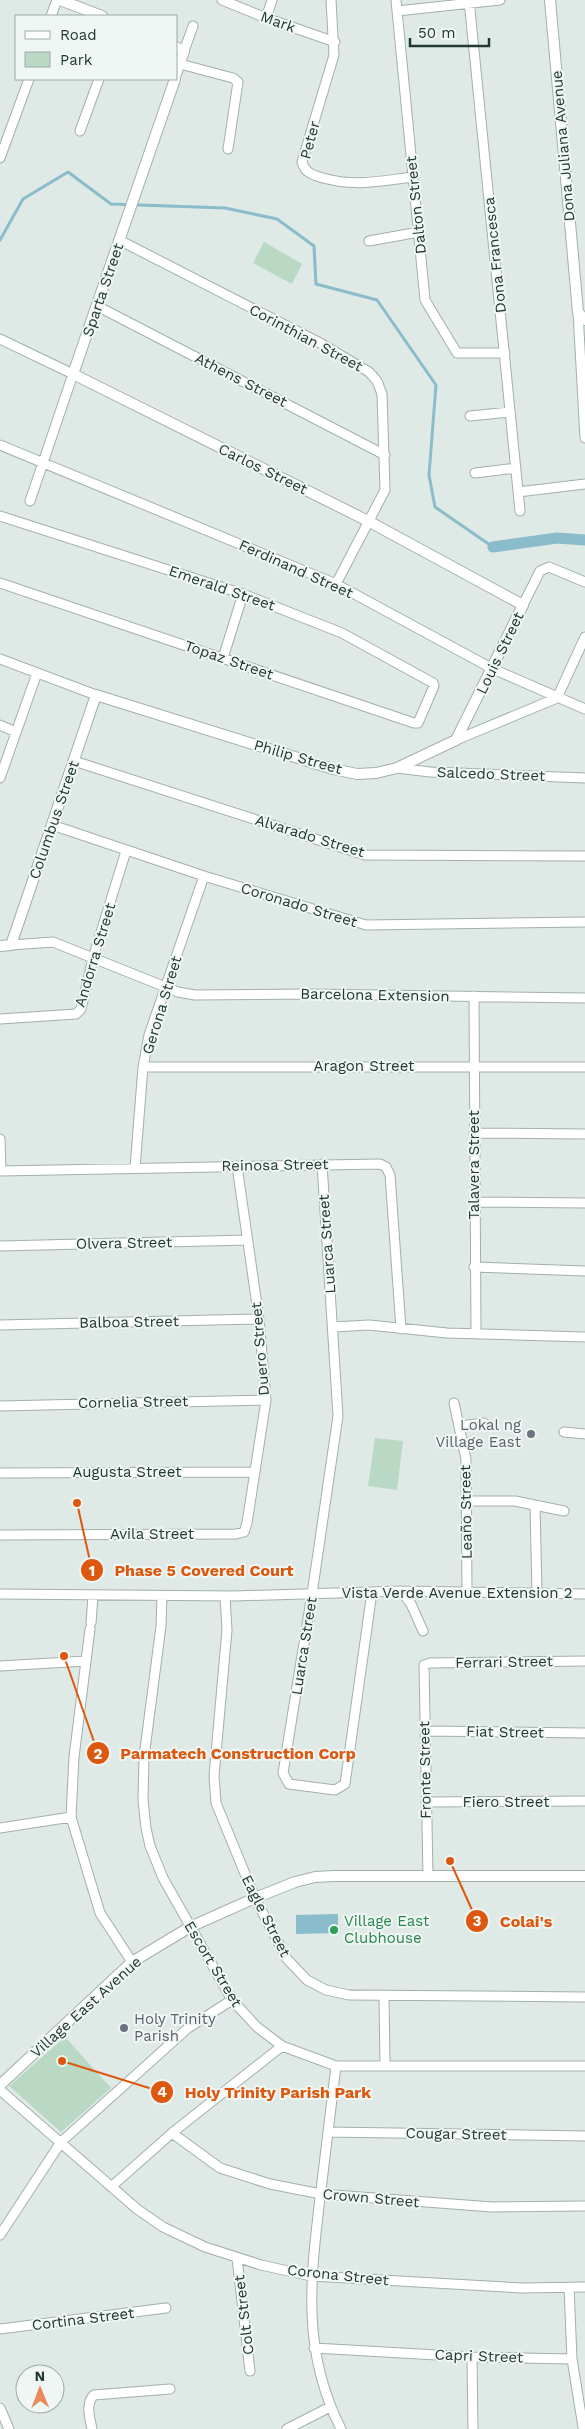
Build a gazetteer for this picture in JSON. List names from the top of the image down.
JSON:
{
  "streets": {
    "street": [
      "Mark",
      "Peter",
      "Dona Juliana Avenue",
      "Dalton Street",
      "Dona Francesca",
      "Sparta Street",
      "Corinthian Street",
      "Athens Street",
      "Carlos Street",
      "Ferdinand Street",
      "Emerald Street",
      "Louis Street",
      "Topaz Street",
      "Philip Street",
      "Salcedo Street",
      "Columbus Street",
      "Alvarado Street",
      "Coronado Street",
      "Andorra Street",
      "Barcelona Extension",
      "Gerona Street",
      "Aragon Street",
      "Reinosa Street",
      "Talavera Street",
      "Olvera Street",
      "Luarca Street",
      "Balboa Street",
      "Duero Street",
      "Cornelia Street",
      "Augusta Street",
      "Leaño Street",
      "Avila Street",
      "Vista Verde Avenue Extension 2",
      "Ferrari Street",
      "Fiat Street",
      "Fronte Street",
      "Fiero Street",
      "Eagle Street",
      "Escort Street",
      "Village East Avenue",
      "Cougar Street",
      "Crown Street",
      "Corona Street",
      "Colt Street",
      "Cortina Street",
      "Capri Street"
    ]
  },
  "crossings": [
    ["Mark", "Peter"],
    ["Peter", "Dalton Street"],
    ["Dalton Street", "Dona Francesca"],
    ["Sparta Street", "Corinthian Street"],
    ["Sparta Street", "Athens Street"],
    ["Sparta Street", "Carlos Street"],
    ["Sparta Street", "Ferdinand Street"],
    ["Corinthian Street", "Athens Street"],
    ["Corinthian Street", "Carlos Street"],
    ["Corinthian Street", "Ferdinand Street"],
    ["Carlos Street", "Louis Street"],
    ["Ferdinand Street", "Louis Street"],
    ["Ferdinand Street", "Philip Street"],
    ["Emerald Street", "Topaz Street"],
    ["Louis Street", "Philip Street"],
    ["Philip Street", "Salcedo Street"],
    ["Philip Street", "Columbus Street"],
    ["Columbus Street", "Alvarado Street"],
    ["Columbus Street", "Coronado Street"],
    ["Columbus Street", "Barcelona Extension"],
    ["Coronado Street", "Andorra Street"],
    ["Coronado Street", "Gerona Street"],
    ["Andorra Street", "Barcelona Extension"],
    ["Barcelona Extension", "Gerona Street"],
    ["Barcelona Extension", "Talavera Street"],
    ["Gerona Street", "Aragon Street"],
    ["Gerona Street", "Reinosa Street"],
    ["Aragon Street", "Talavera Street"],
    ["Reinosa Street", "Luarca Street"],
    ["Reinosa Street", "Duero Street"],
    ["Olvera Street", "Duero Street"],
    ["Luarca Street", "Vista Verde Avenue Extension 2"],
    ["Balboa Street", "Duero Street"],
    ["Duero Street", "Cornelia Street"],
    ["Duero Street", "Augusta Street"],
    ["Duero Street", "Avila Street"],
    ["Leaño Street", "Vista Verde Avenue Extension 2"],
    ["Vista Verde Avenue Extension 2", "Eagle Street"],
    ["Vista Verde Avenue Extension 2", "Escort Street"],
    ["Ferrari Street", "Fronte Street"],
    ["Fiat Street", "Fronte Street"],
    ["Fronte Street", "Fiero Street"],
    ["Fronte Street", "Village East Avenue"],
    ["Eagle Street", "Village East Avenue"],
    ["Escort Street", "Village East Avenue"],
    ["Corona Street", "Colt Street"]
  ],
  "places": [
    "Lokal ng Village East",
    "Phase 5 Covered Court",
    "Parmatech Construction Corp",
    "Colai's",
    "Village East Clubhouse",
    "Holy Trinity Parish",
    "Holy Trinity Parish Park"
  ],
  "legend": ["Road", "Park"],
  "scale_bar": "50 m",
  "north": "top"
}
